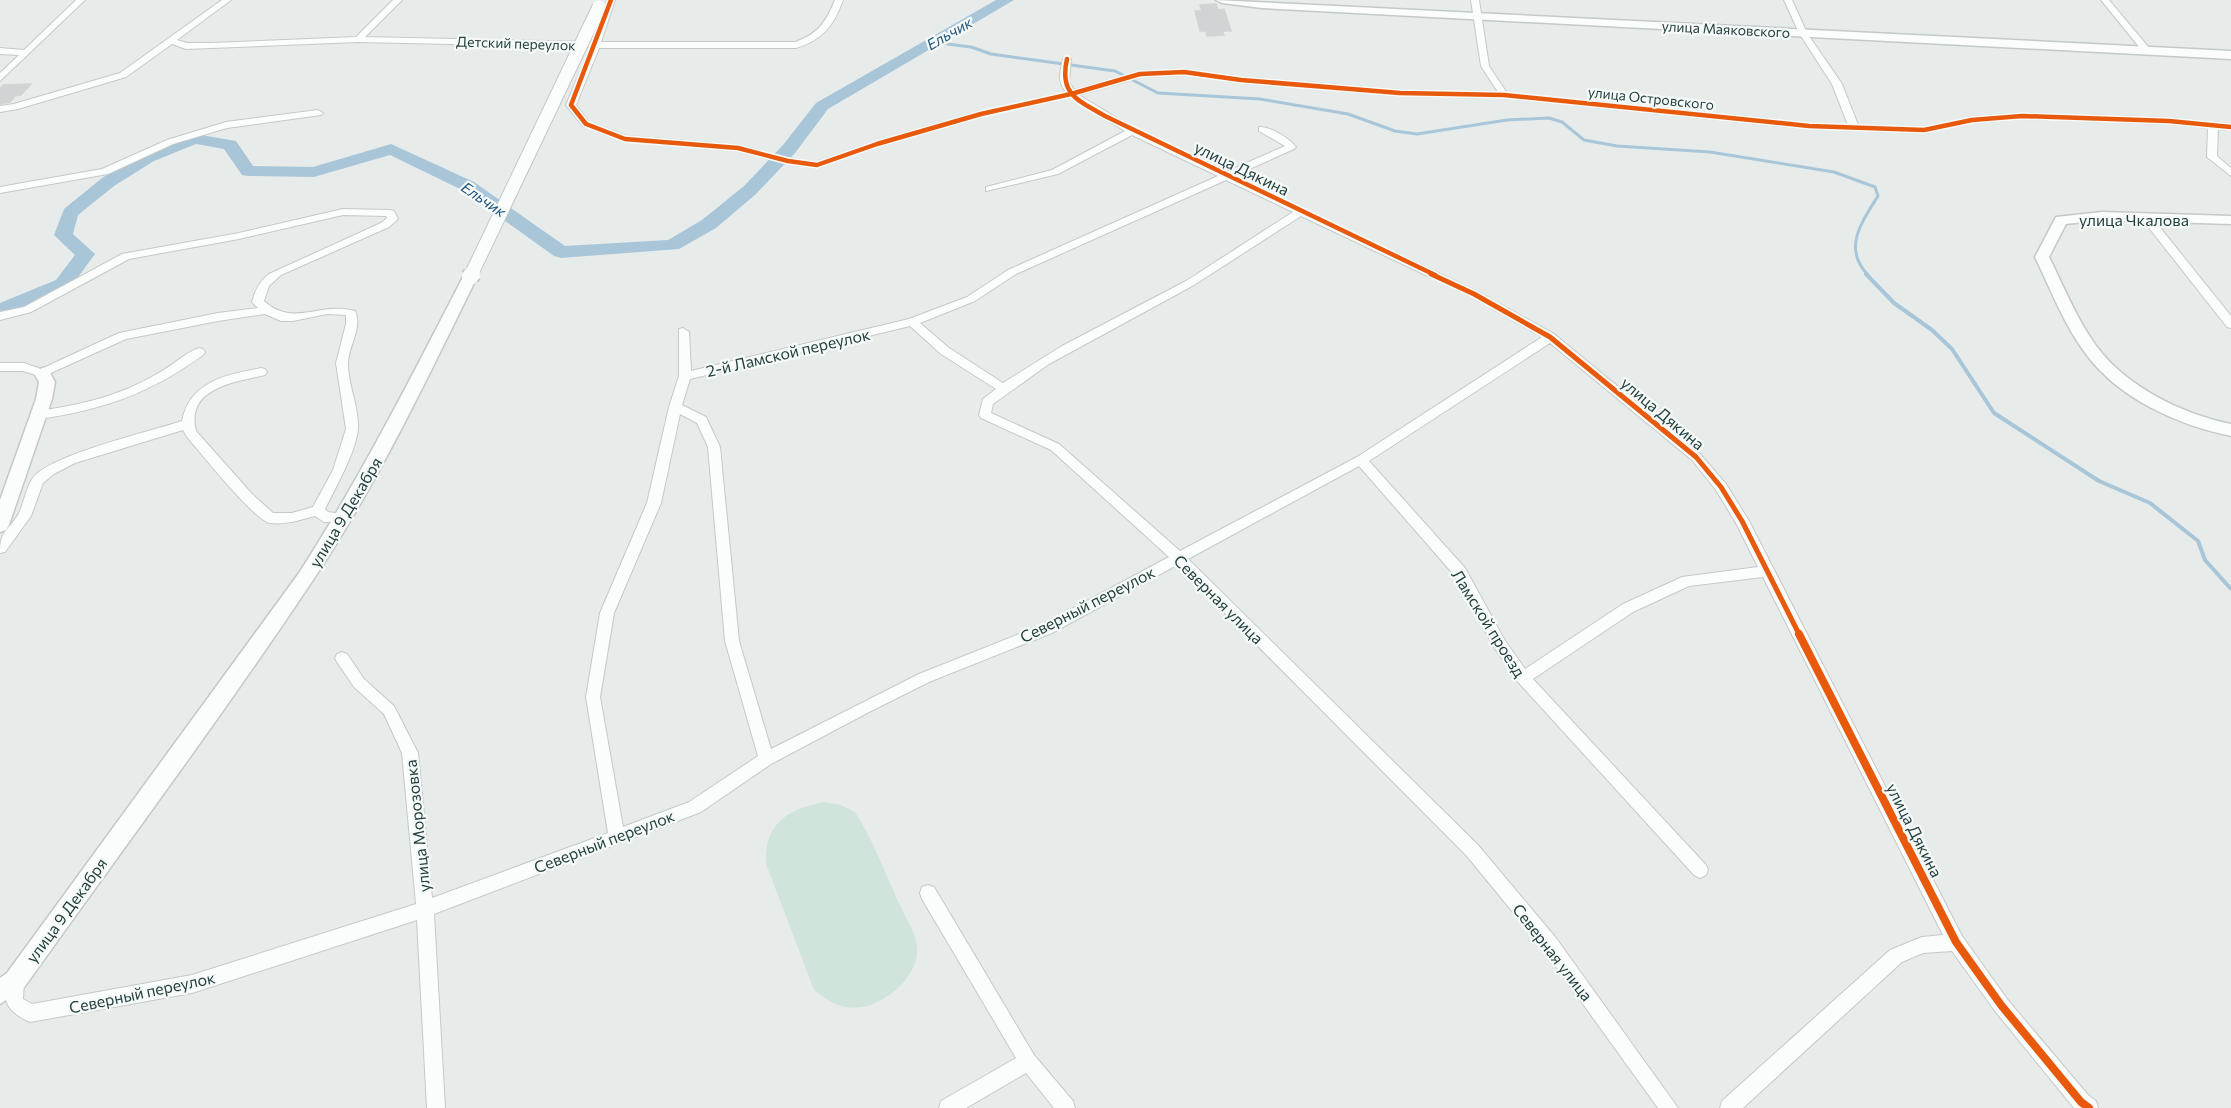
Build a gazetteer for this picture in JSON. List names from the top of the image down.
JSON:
{
  "streets": {
    "main road": ["улица Маяковского", "улица Чкалова", "улица 9 Декабря"],
    "street": [
      "Детский переулок",
      "улица Островского",
      "улица Дякина",
      "2-й Ламской переулок",
      "Северная улица",
      "Северный переулок",
      "Ламской проезд",
      "улица Морозовка"
    ]
  },
  "crossings": [
    ["Детский переулок", "улица Островского"],
    ["улица Островского", "улица Дякина"],
    ["улица Дякина", "2-й Ламской переулок"],
    ["улица Дякина", "Северная улица"],
    ["2-й Ламской переулок", "Северный переулок"],
    ["улица 9 Декабря", "Северный переулок"],
    ["Северная улица", "Северный переулок"],
    ["Северный переулок", "Ламской проезд"],
    ["Северный переулок", "улица Морозовка"]
  ],
  "water": ["Ельчик"]
}
